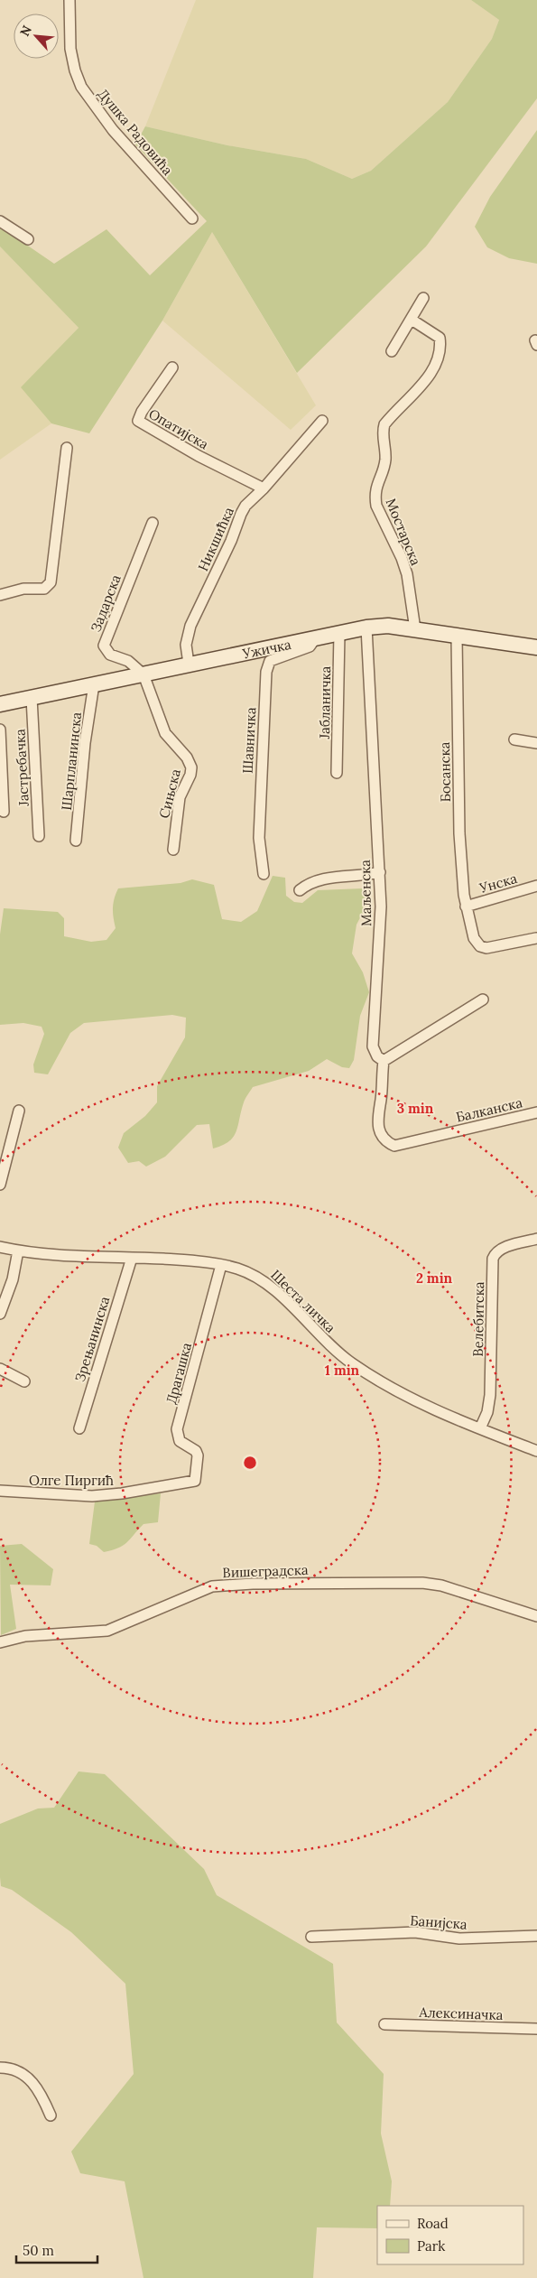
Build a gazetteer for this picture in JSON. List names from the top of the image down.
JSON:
{
  "streets": {
    "main road": ["Ужичка"],
    "street": [
      "Душка Радовића",
      "Опатијска",
      "Мостарска",
      "Никшићка",
      "Задарска",
      "Јабланичка",
      "Шавничка",
      "Шарпланинска",
      "Јастребачка",
      "Босанска",
      "Сињска",
      "Унска",
      "Маљенска",
      "Балканска",
      "Шеста личка",
      "Велебитска",
      "Зрењанинска",
      "Драгашка",
      "Олге Пиргић",
      "Вишеградска",
      "Банијска",
      "Алексиначка"
    ]
  },
  "crossings": [
    ["Опатијска", "Никшићка"],
    ["Мостарска", "Ужичка"],
    ["Никшићка", "Ужичка"],
    ["Задарска", "Ужичка"],
    ["Задарска", "Сињска"],
    ["Ужичка", "Јабланичка"],
    ["Ужичка", "Шавничка"],
    ["Ужичка", "Шарпланинска"],
    ["Ужичка", "Јастребачка"],
    ["Ужичка", "Босанска"],
    ["Ужичка", "Сињска"],
    ["Ужичка", "Маљенска"],
    ["Босанска", "Унска"],
    ["Маљенска", "Балканска"],
    ["Шеста личка", "Велебитска"],
    ["Шеста личка", "Зрењанинска"],
    ["Шеста личка", "Драгашка"],
    ["Драгашка", "Олге Пиргић"]
  ],
  "legend": ["Road", "Park"],
  "scale_bar": "50 m",
  "north": "top left",
  "rings": ["3 min", "2 min", "1 min"]
}
